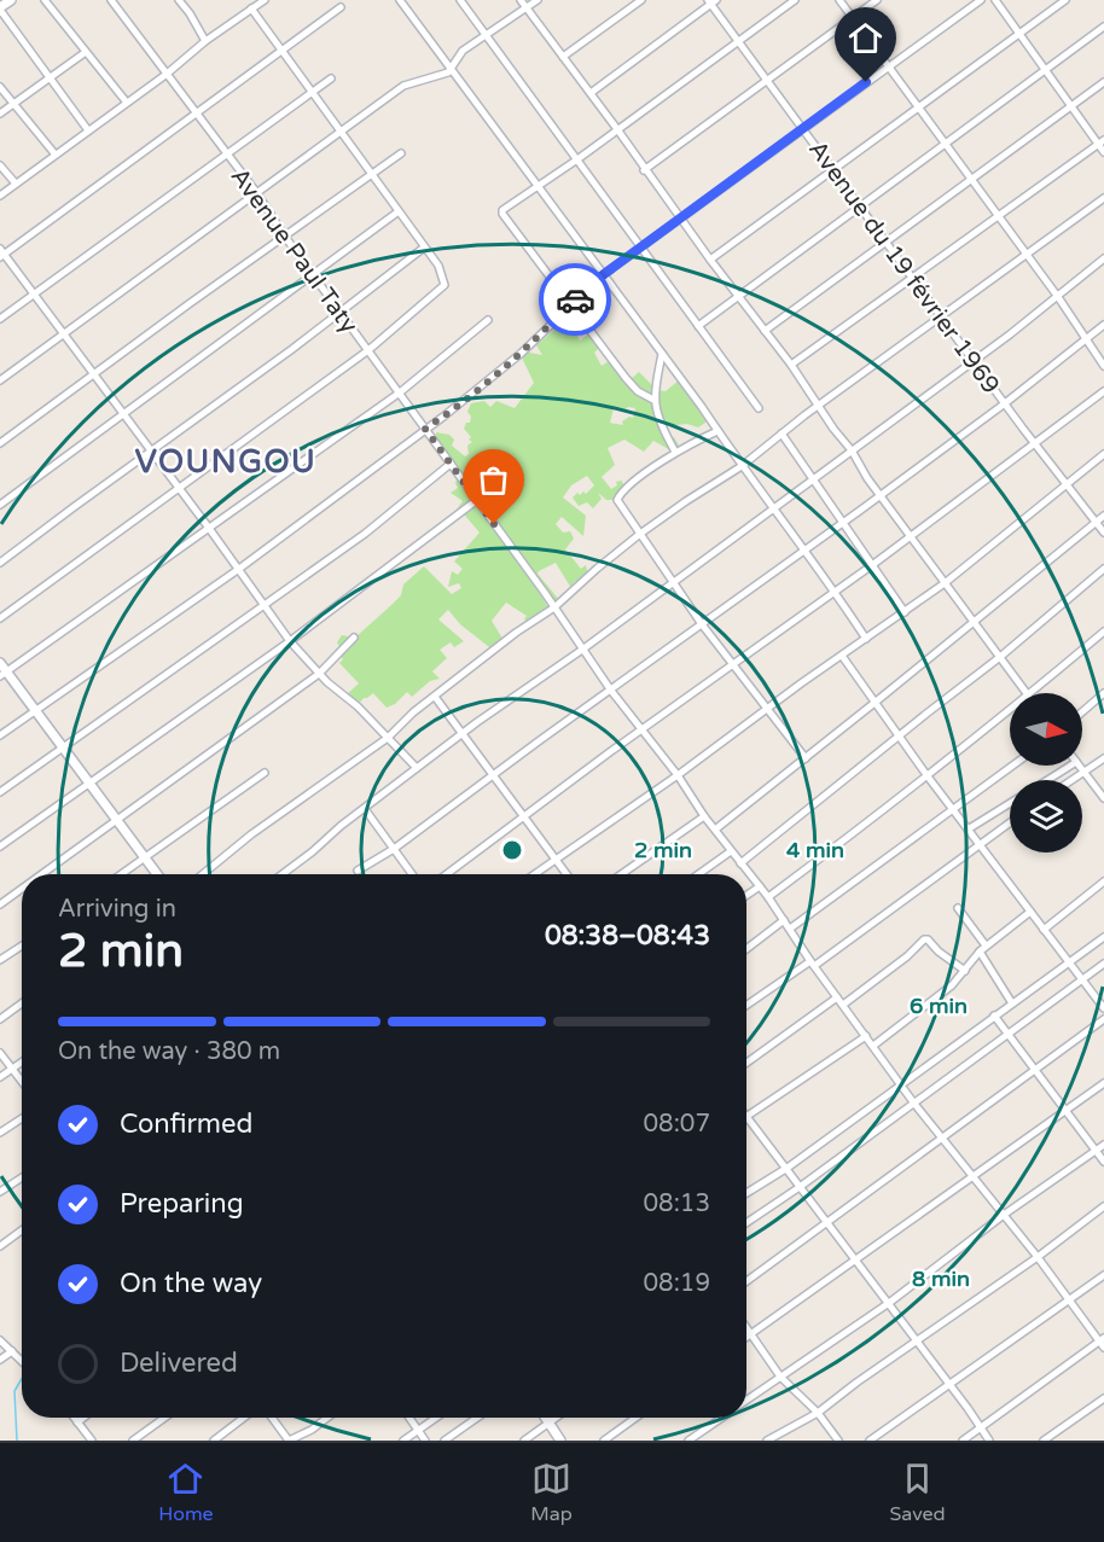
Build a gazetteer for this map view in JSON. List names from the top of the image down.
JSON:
{
  "streets": {
    "street": ["Avenue Paul Taty", "Avenue du 19 février 1969"]
  },
  "districts": ["VOUNGOU"],
  "north": "right",
  "page": {
    "heading": ["2 min", "Arriving in", "08:38–08:43"],
    "bar": "On the way · 380 m",
    "list": [
      ["Confirmed", "08:07"],
      ["Preparing", "08:13"],
      ["On the way", "08:19"],
      "Delivered"
    ],
    "tabs": ["Home", "Map", "Saved"]
  },
  "rings": [
    "2 min",
    "4 min",
    "6 min",
    "8 min"
  ]
}
